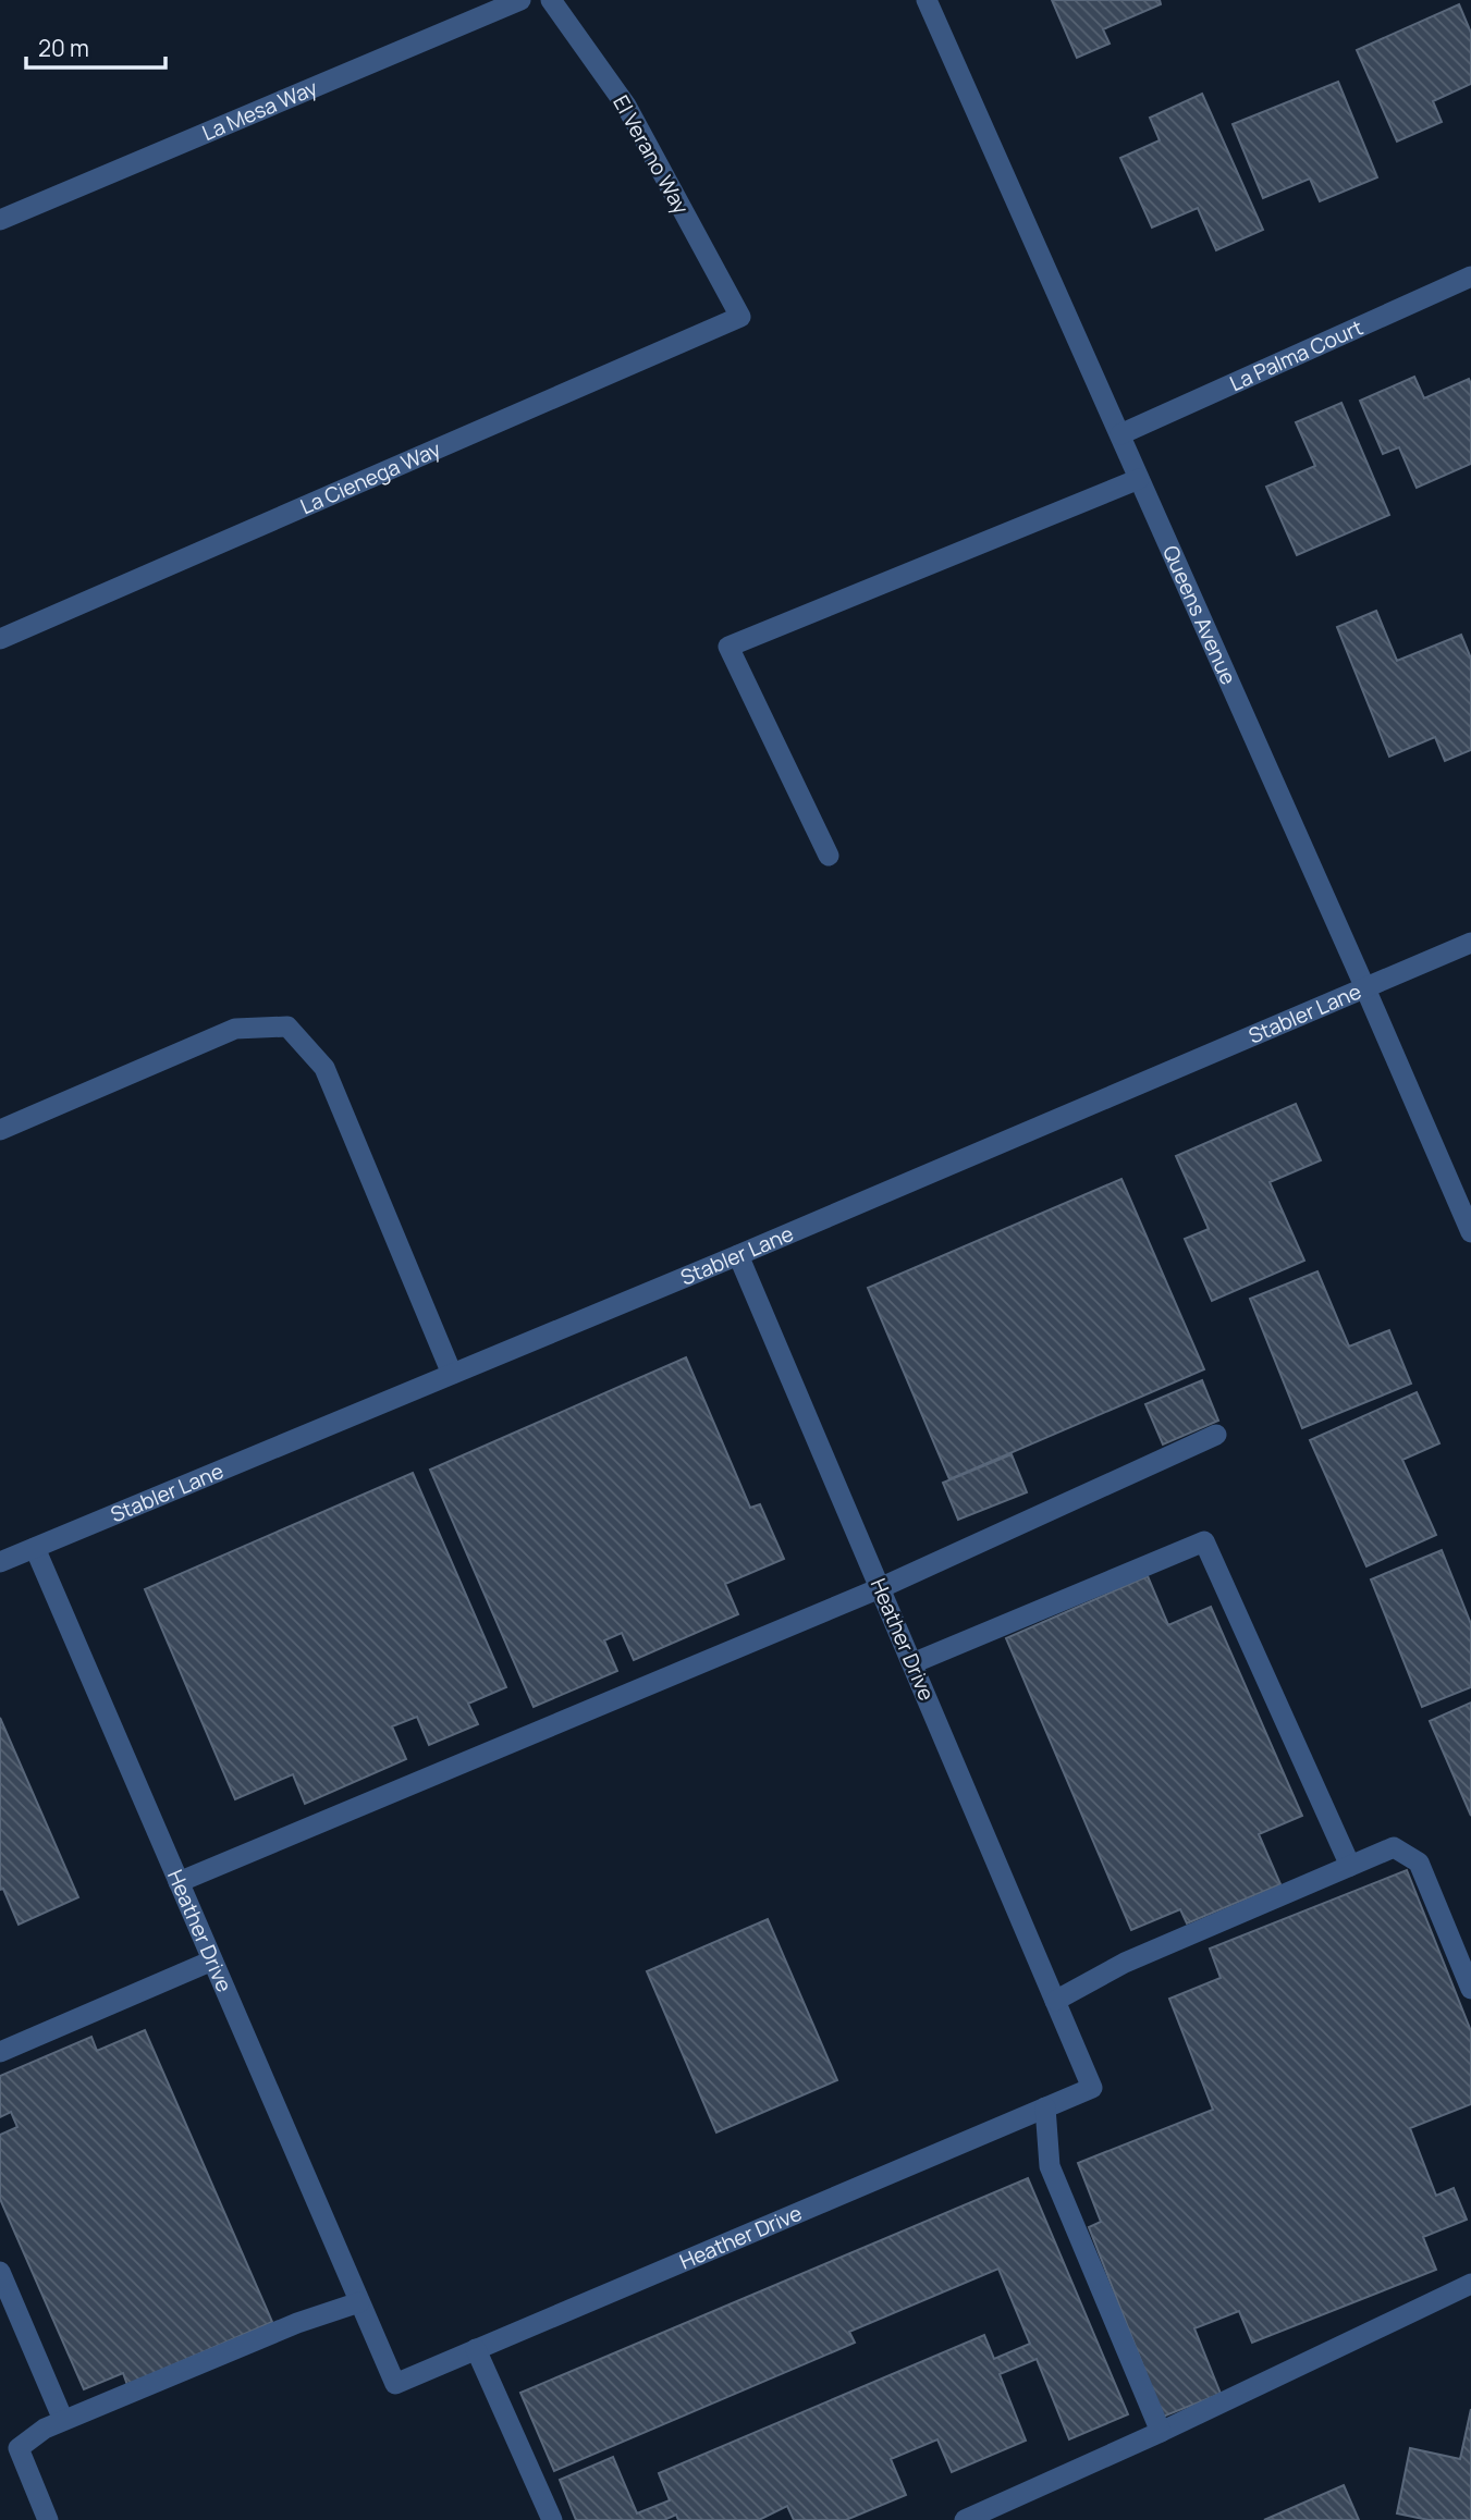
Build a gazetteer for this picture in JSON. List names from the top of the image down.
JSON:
{
  "streets": {
    "street": [
      "La Mesa Way",
      "El Verano Way",
      "La Palma Court",
      "La Cienega Way",
      "Queens Avenue",
      "Stabler Lane",
      "Heather Drive"
    ]
  },
  "crossings": [
    ["El Verano Way", "La Cienega Way"],
    ["La Palma Court", "Queens Avenue"],
    ["Queens Avenue", "Stabler Lane"],
    ["Stabler Lane", "Heather Drive"]
  ],
  "scale_bar": "20 m"
}
